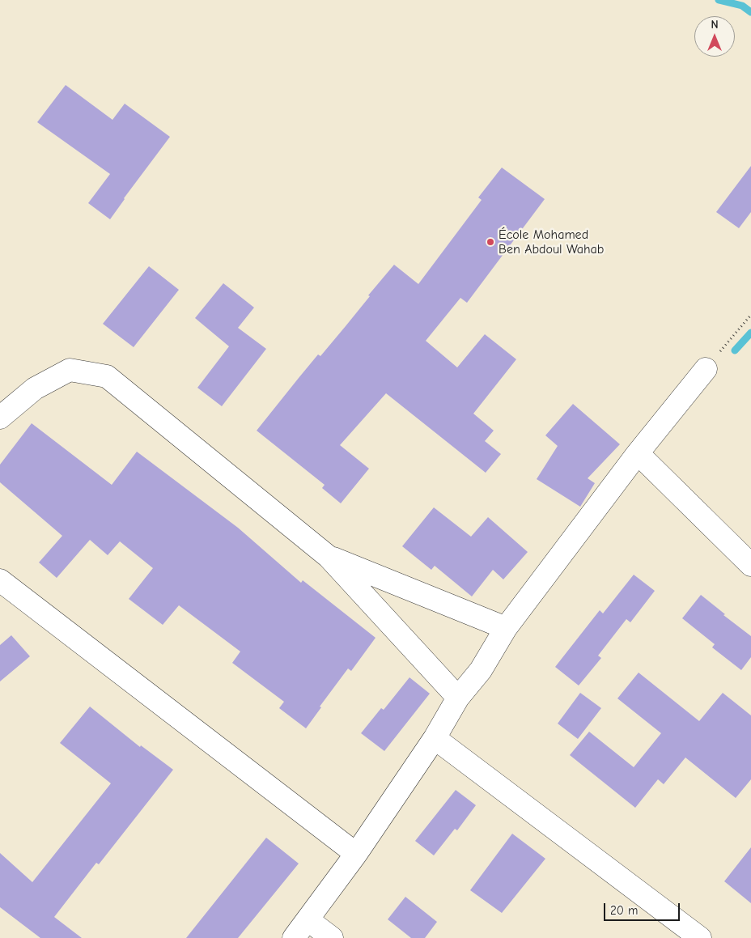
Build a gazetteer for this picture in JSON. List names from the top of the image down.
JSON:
{
  "places": ["École Mohamed Ben Abdoul Wahab"],
  "scale_bar": "20 m",
  "north": "top"
}
